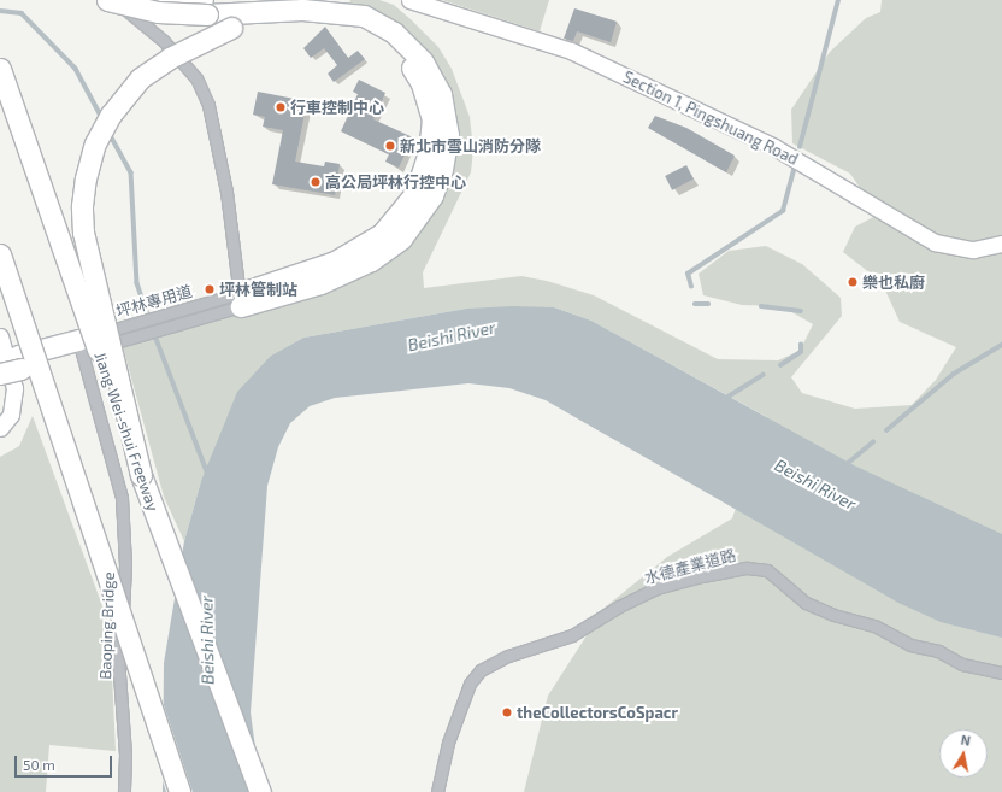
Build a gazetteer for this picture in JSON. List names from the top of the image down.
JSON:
{
  "streets": {
    "highway": ["Jiang Wei-shui Freeway"],
    "street": [
      "Section 1, Pingshuang Road",
      "坪林專用道",
      "水德產業道路",
      "Baoping Bridge"
    ]
  },
  "crossings": [
    ["坪林專用道", "Baoping Bridge"]
  ],
  "water": ["Beishi River"],
  "places": [
    "行車控制中心",
    "新北市雪山消防分隊",
    "高公局坪林行控中心",
    "樂也私廚",
    "坪林管制站",
    "theCollectorsCoSpacr"
  ],
  "scale_bar": "50 m",
  "north": "top"
}
